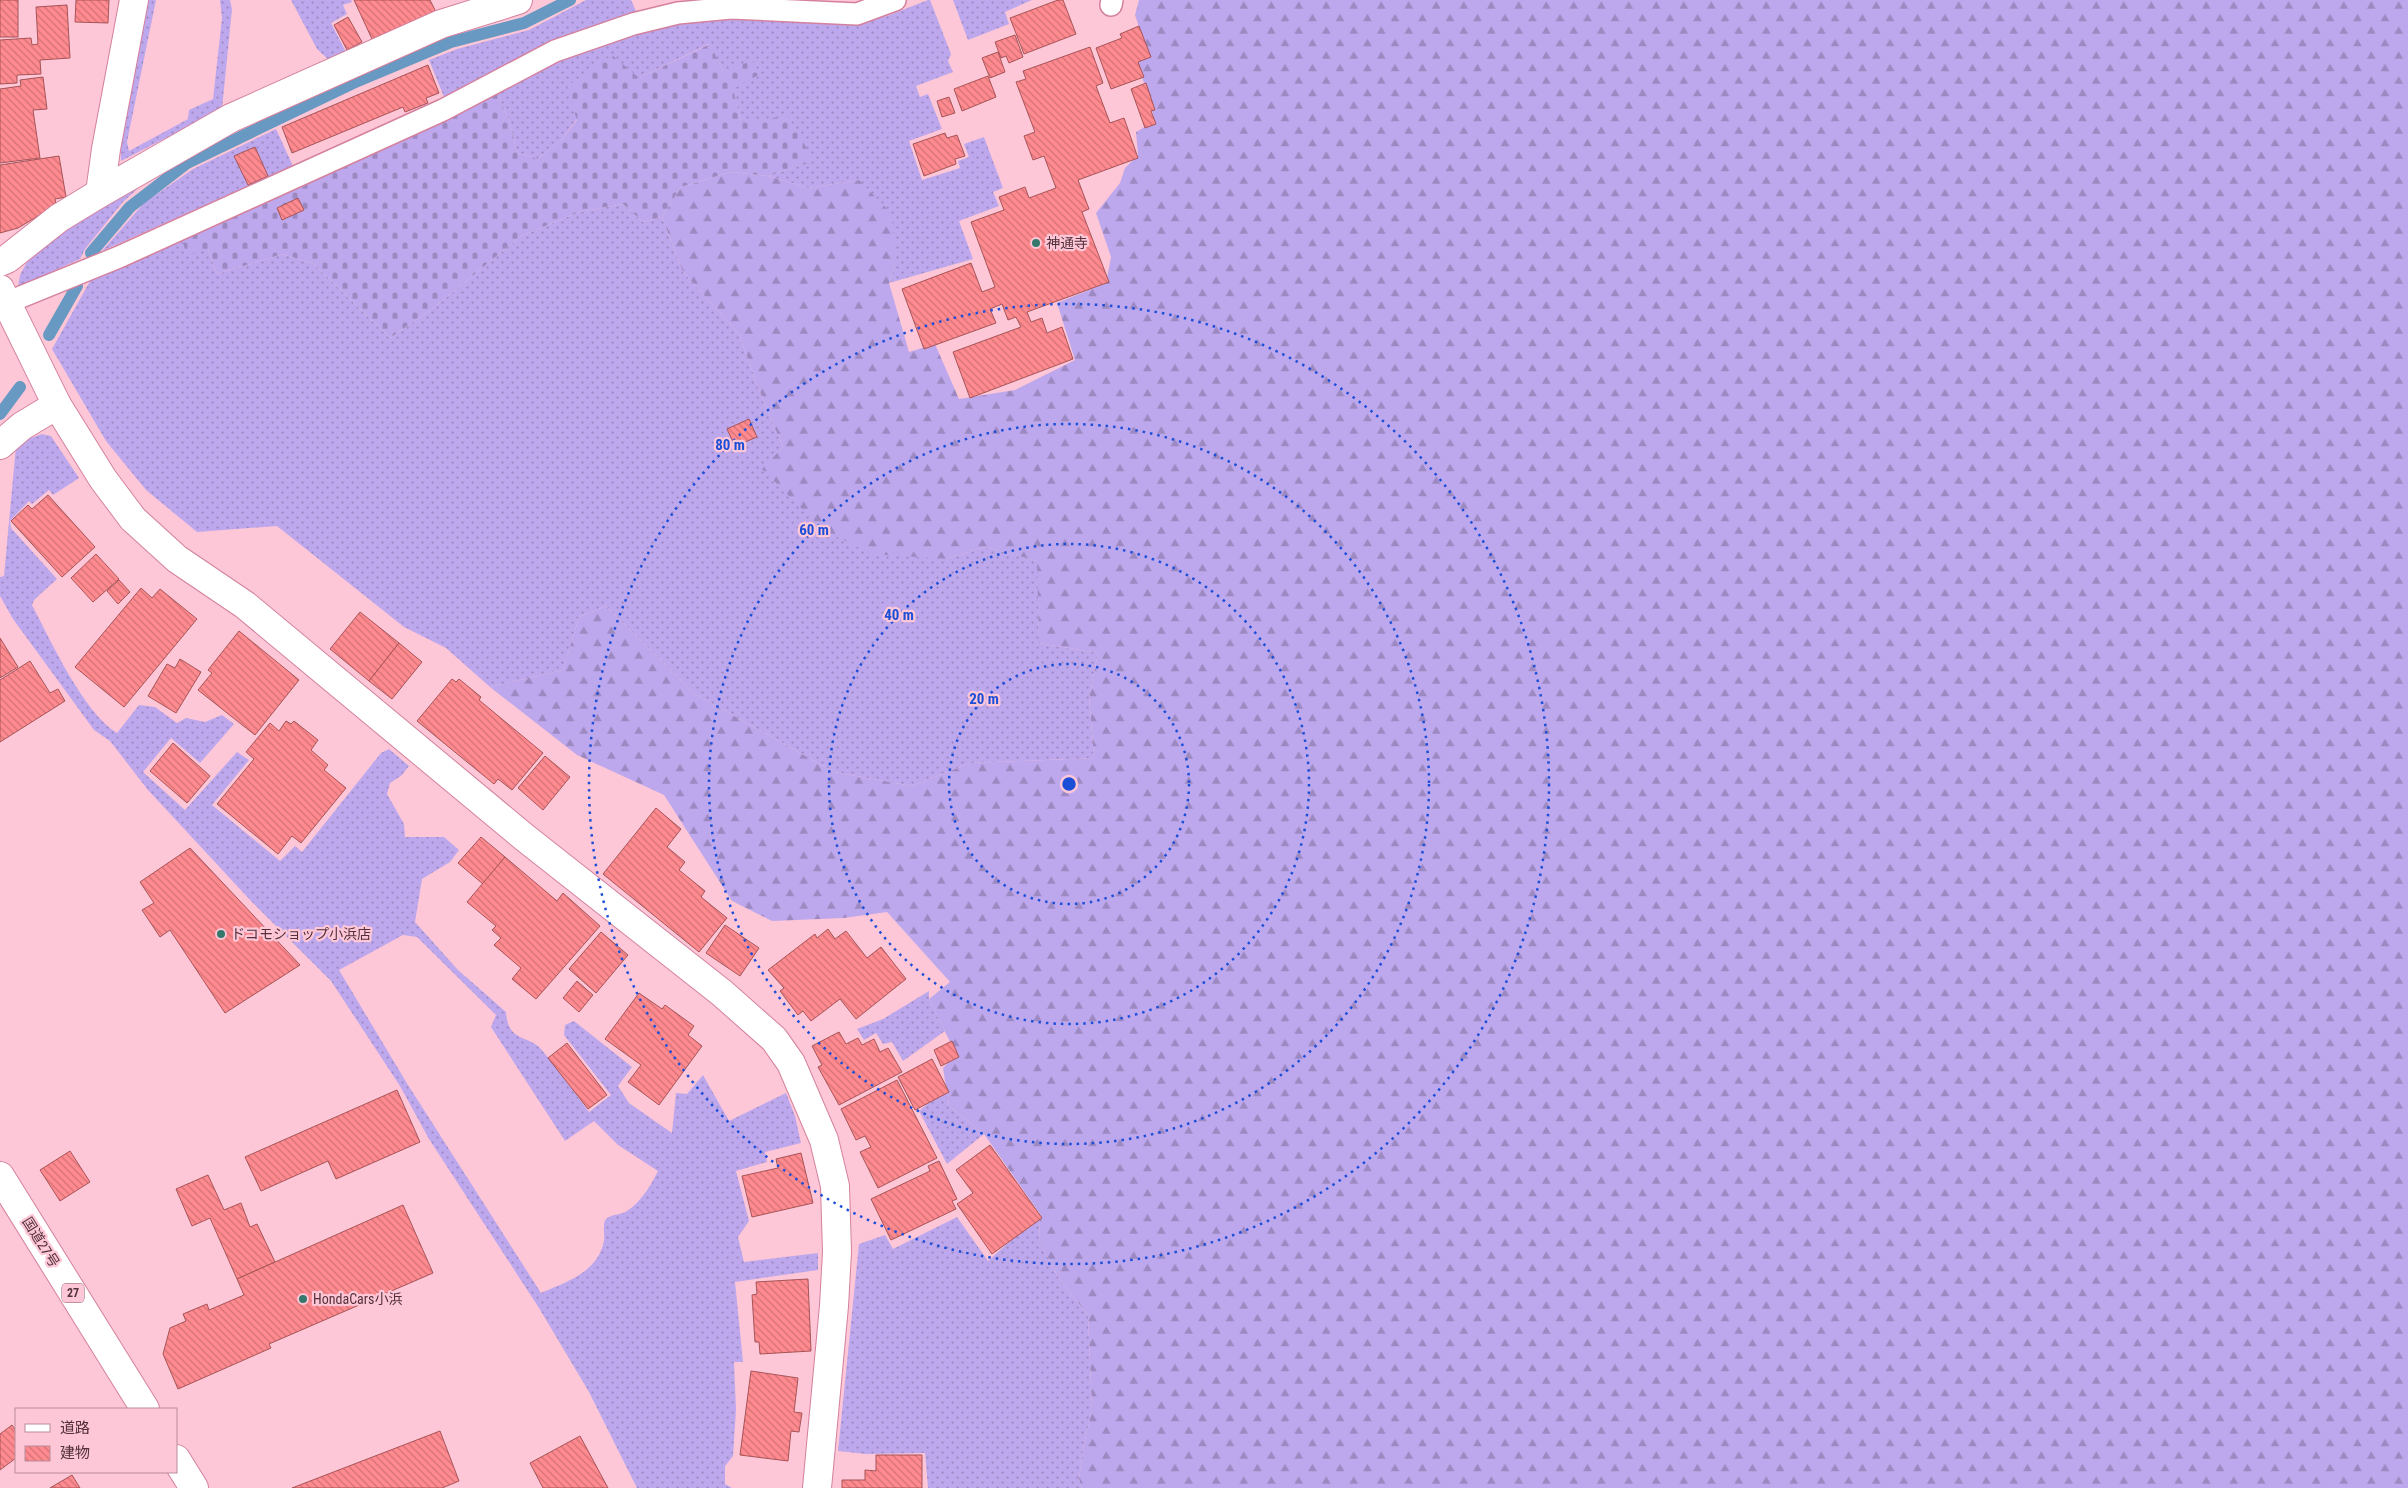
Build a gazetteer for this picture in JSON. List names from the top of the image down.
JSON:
{
  "streets": {
    "main road": ["国道27号", "27"]
  },
  "places": ["神通寺", "ドコモショップ小浜店", "HondaCars小浜"],
  "legend": ["道路", "建物"],
  "rings": [
    "80 m",
    "60 m",
    "40 m",
    "20 m"
  ]
}
